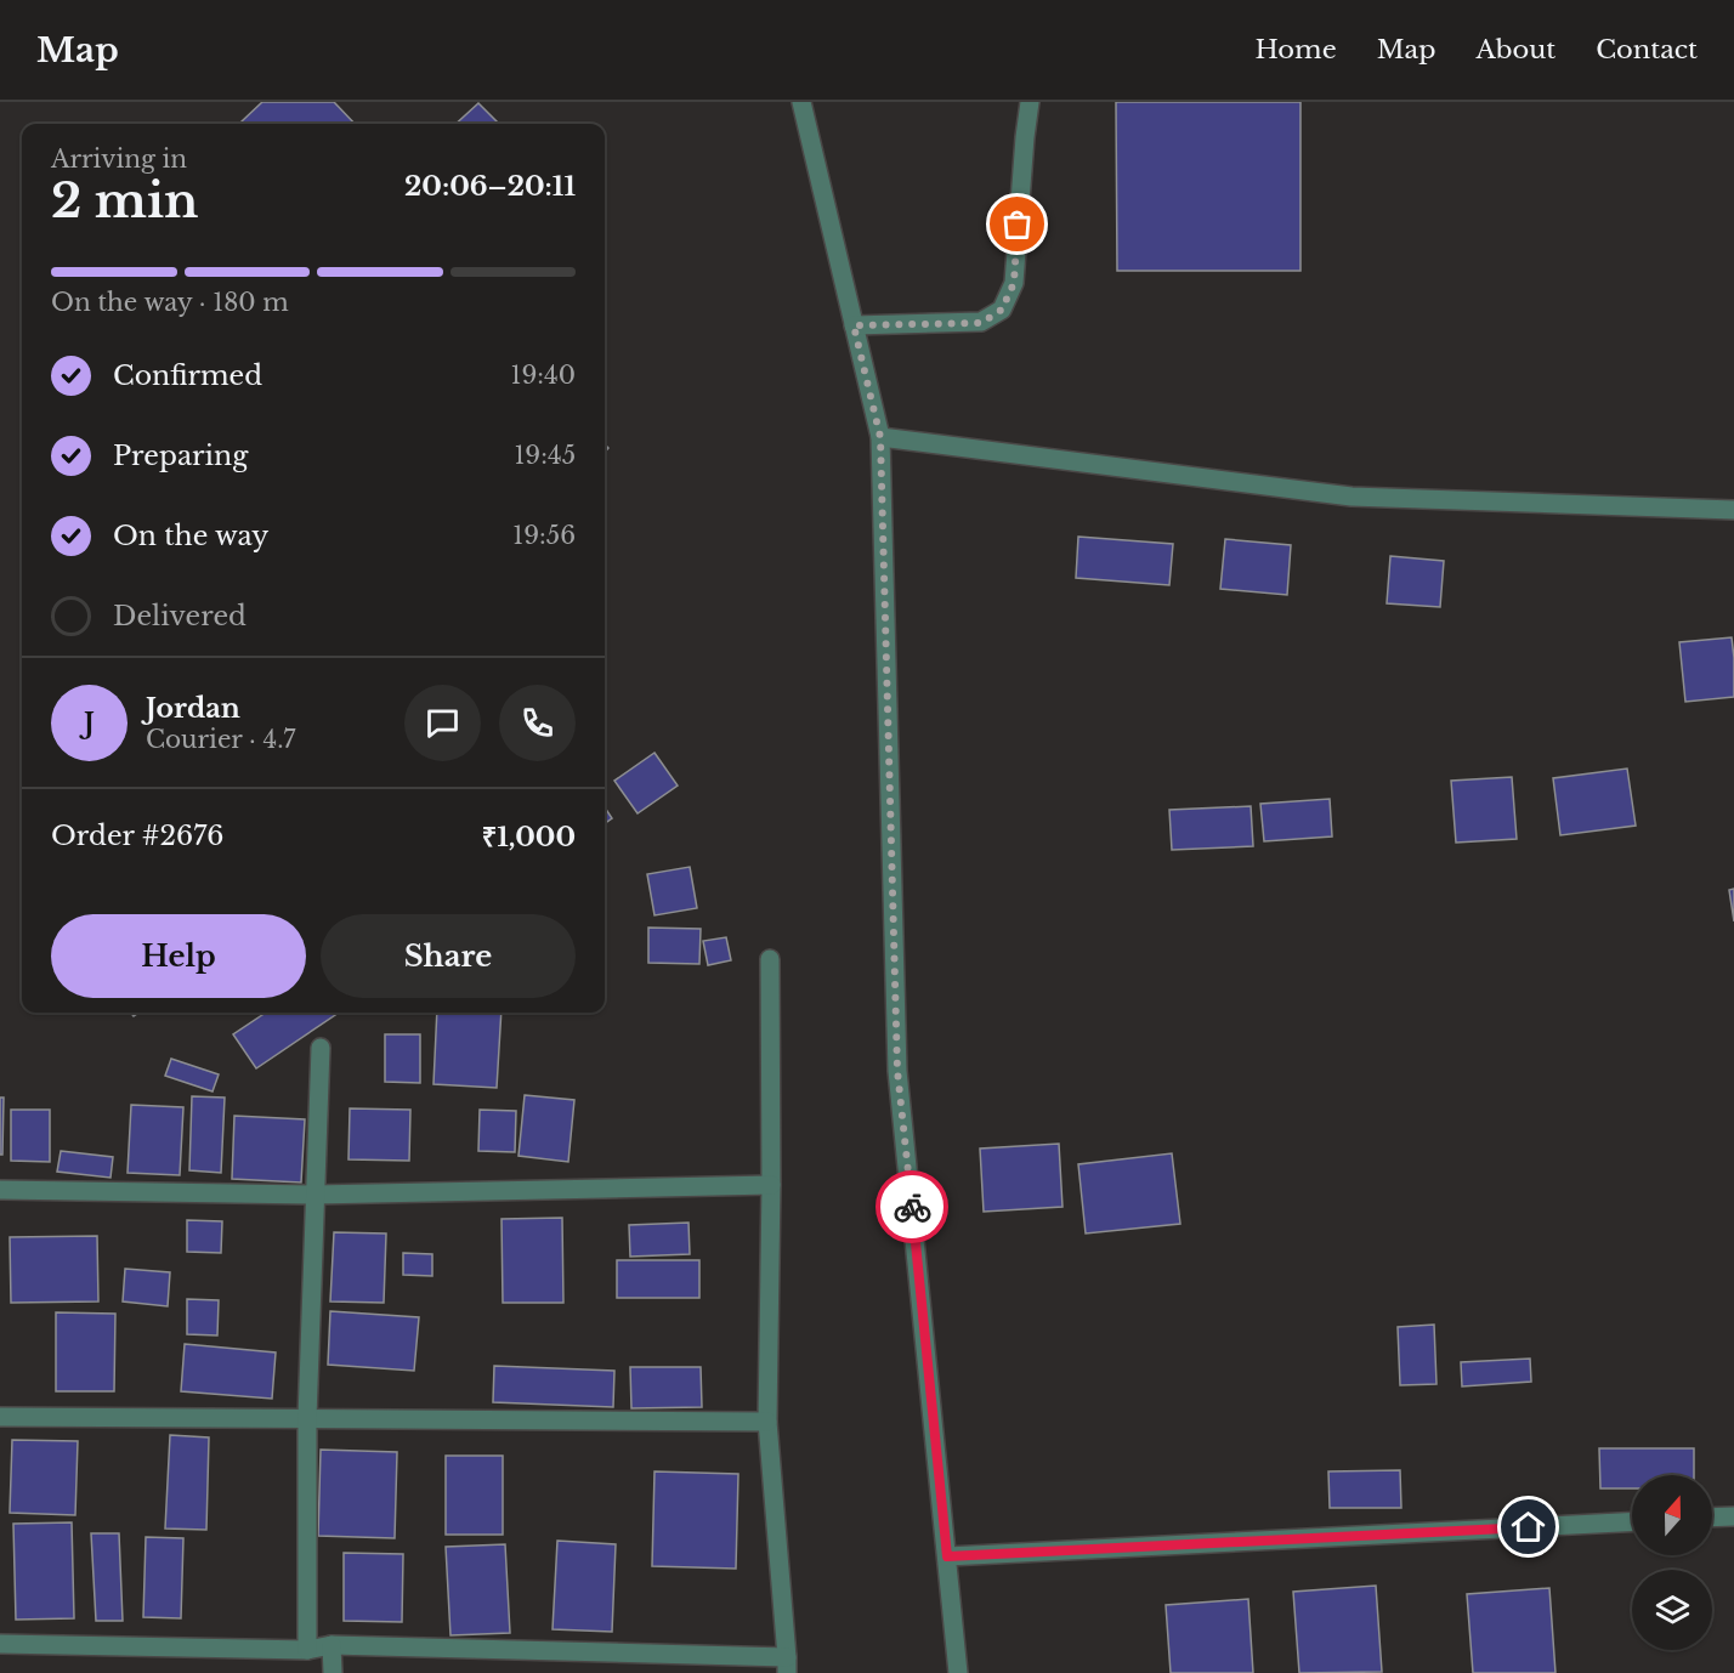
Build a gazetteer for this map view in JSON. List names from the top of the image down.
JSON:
{
  "north": "top",
  "page": {
    "header": "Map",
    "nav": [
      "Home",
      "Map",
      "About",
      "Contact"
    ],
    "heading": ["2 min", "Arriving in", "20:06–20:11"],
    "panel": [
      "Jordan",
      "Courier · 4.7",
      "Order #2676",
      "₹1,000"
    ],
    "bar": "On the way · 180 m",
    "list": [
      ["Confirmed", "19:40"],
      ["Preparing", "19:45"],
      ["On the way", "19:56"],
      "Delivered"
    ],
    "round": "J",
    "buttons": ["Help", "Share"]
  }
}
